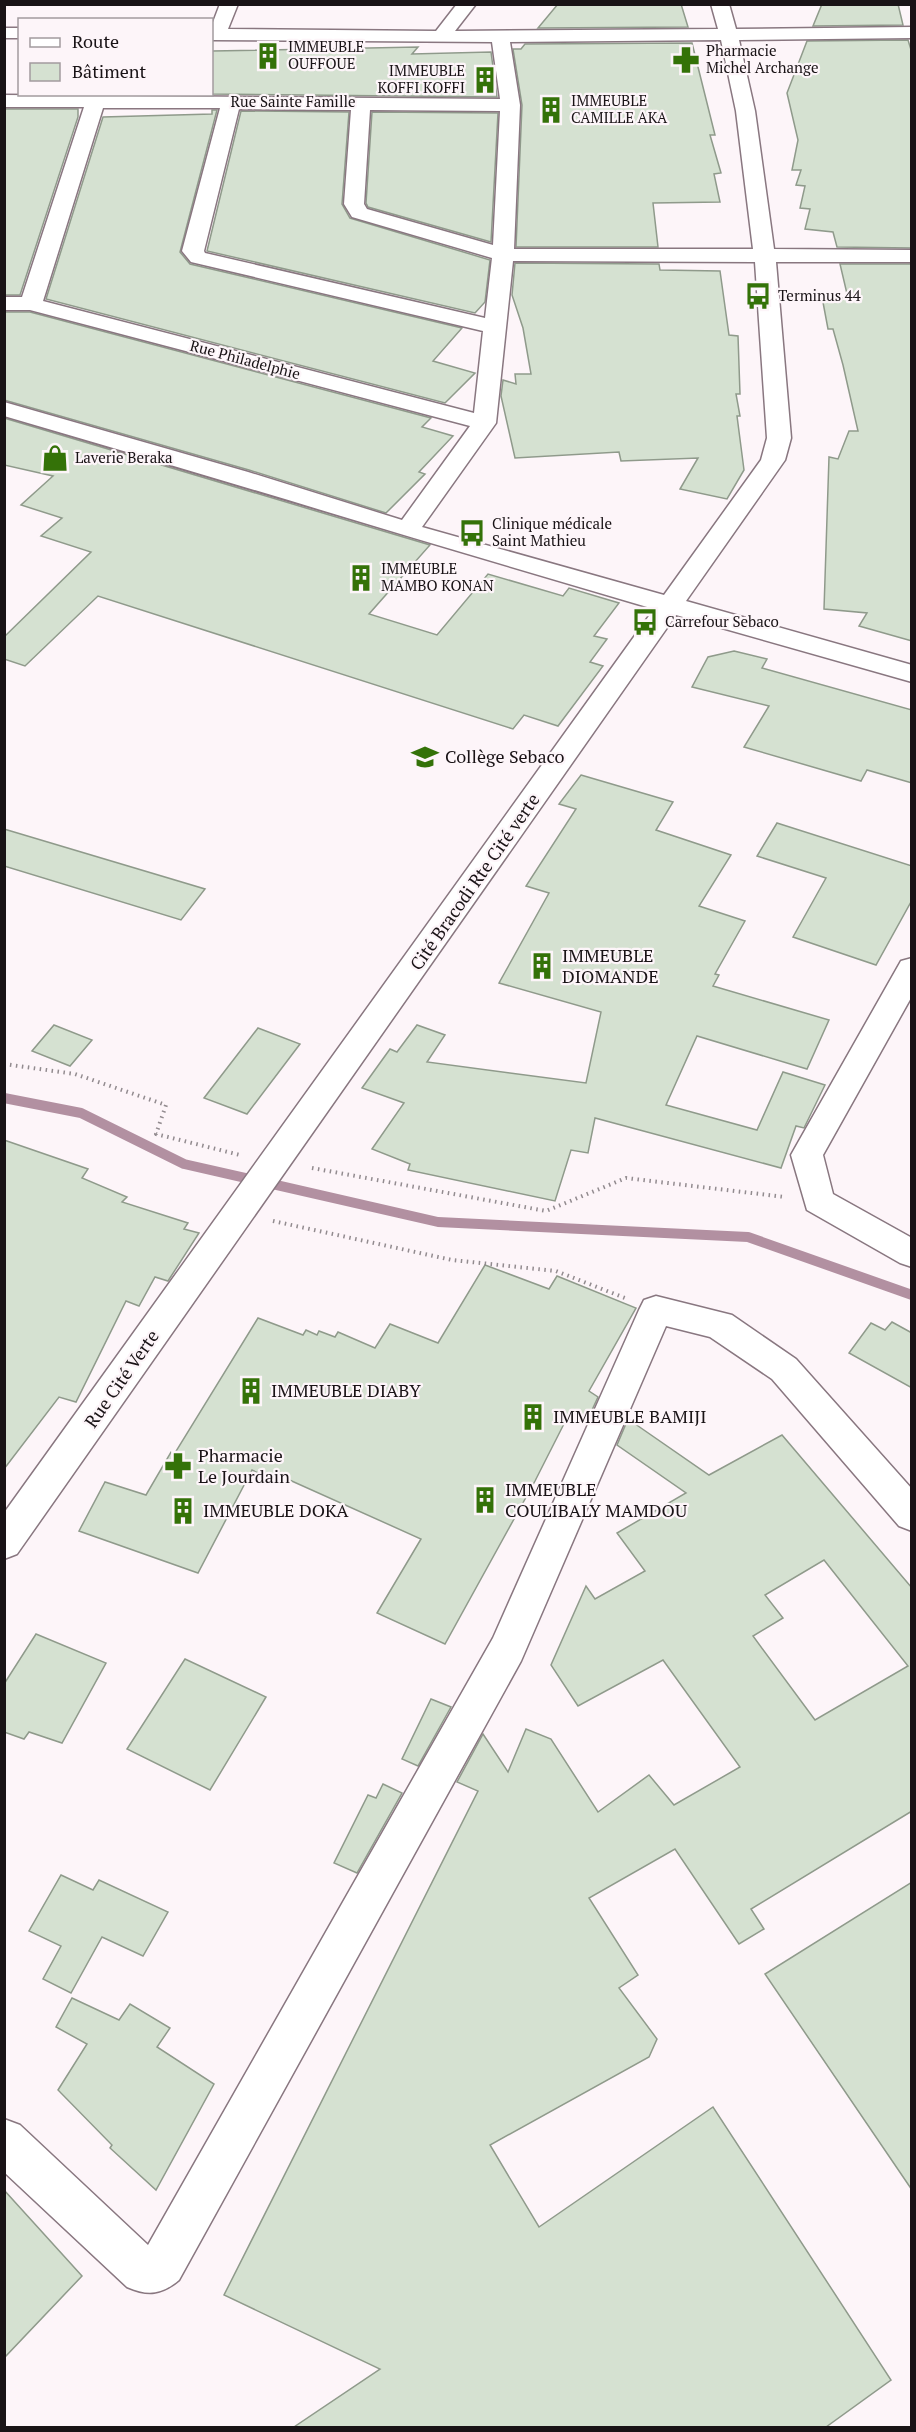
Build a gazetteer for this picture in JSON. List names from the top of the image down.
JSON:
{
  "streets": {
    "street": [
      "Rue Sainte Famille",
      "Rue Philadelphie",
      "Cité Bracodi Rte Cité verte",
      "Rue Cité Verte"
    ]
  },
  "crossings": [
    ["Cité Bracodi Rte Cité verte", "Rue Cité Verte"]
  ],
  "places": {
    "building": [
      "IMMEUBLE OUFFOUE",
      "IMMEUBLE KOFFI KOFFI",
      "IMMEUBLE CAMILLE AKA",
      "IMMEUBLE MAMBO KONAN",
      "IMMEUBLE DIOMANDE",
      "IMMEUBLE DIABY",
      "IMMEUBLE BAMIJI",
      "IMMEUBLE COULIBALY MAMDOU",
      "IMMEUBLE DOKA"
    ],
    "pharmacy": ["Pharmacie Michel Archange", "Pharmacie Le Jourdain"],
    "bus stop": ["Terminus 44", "Clinique médicale Saint Mathieu", "Carrefour Sebaco"],
    "shop": ["Laverie Beraka"],
    "school or university": ["Collège Sebaco"]
  },
  "legend": ["Route", "Bâtiment"]
}
